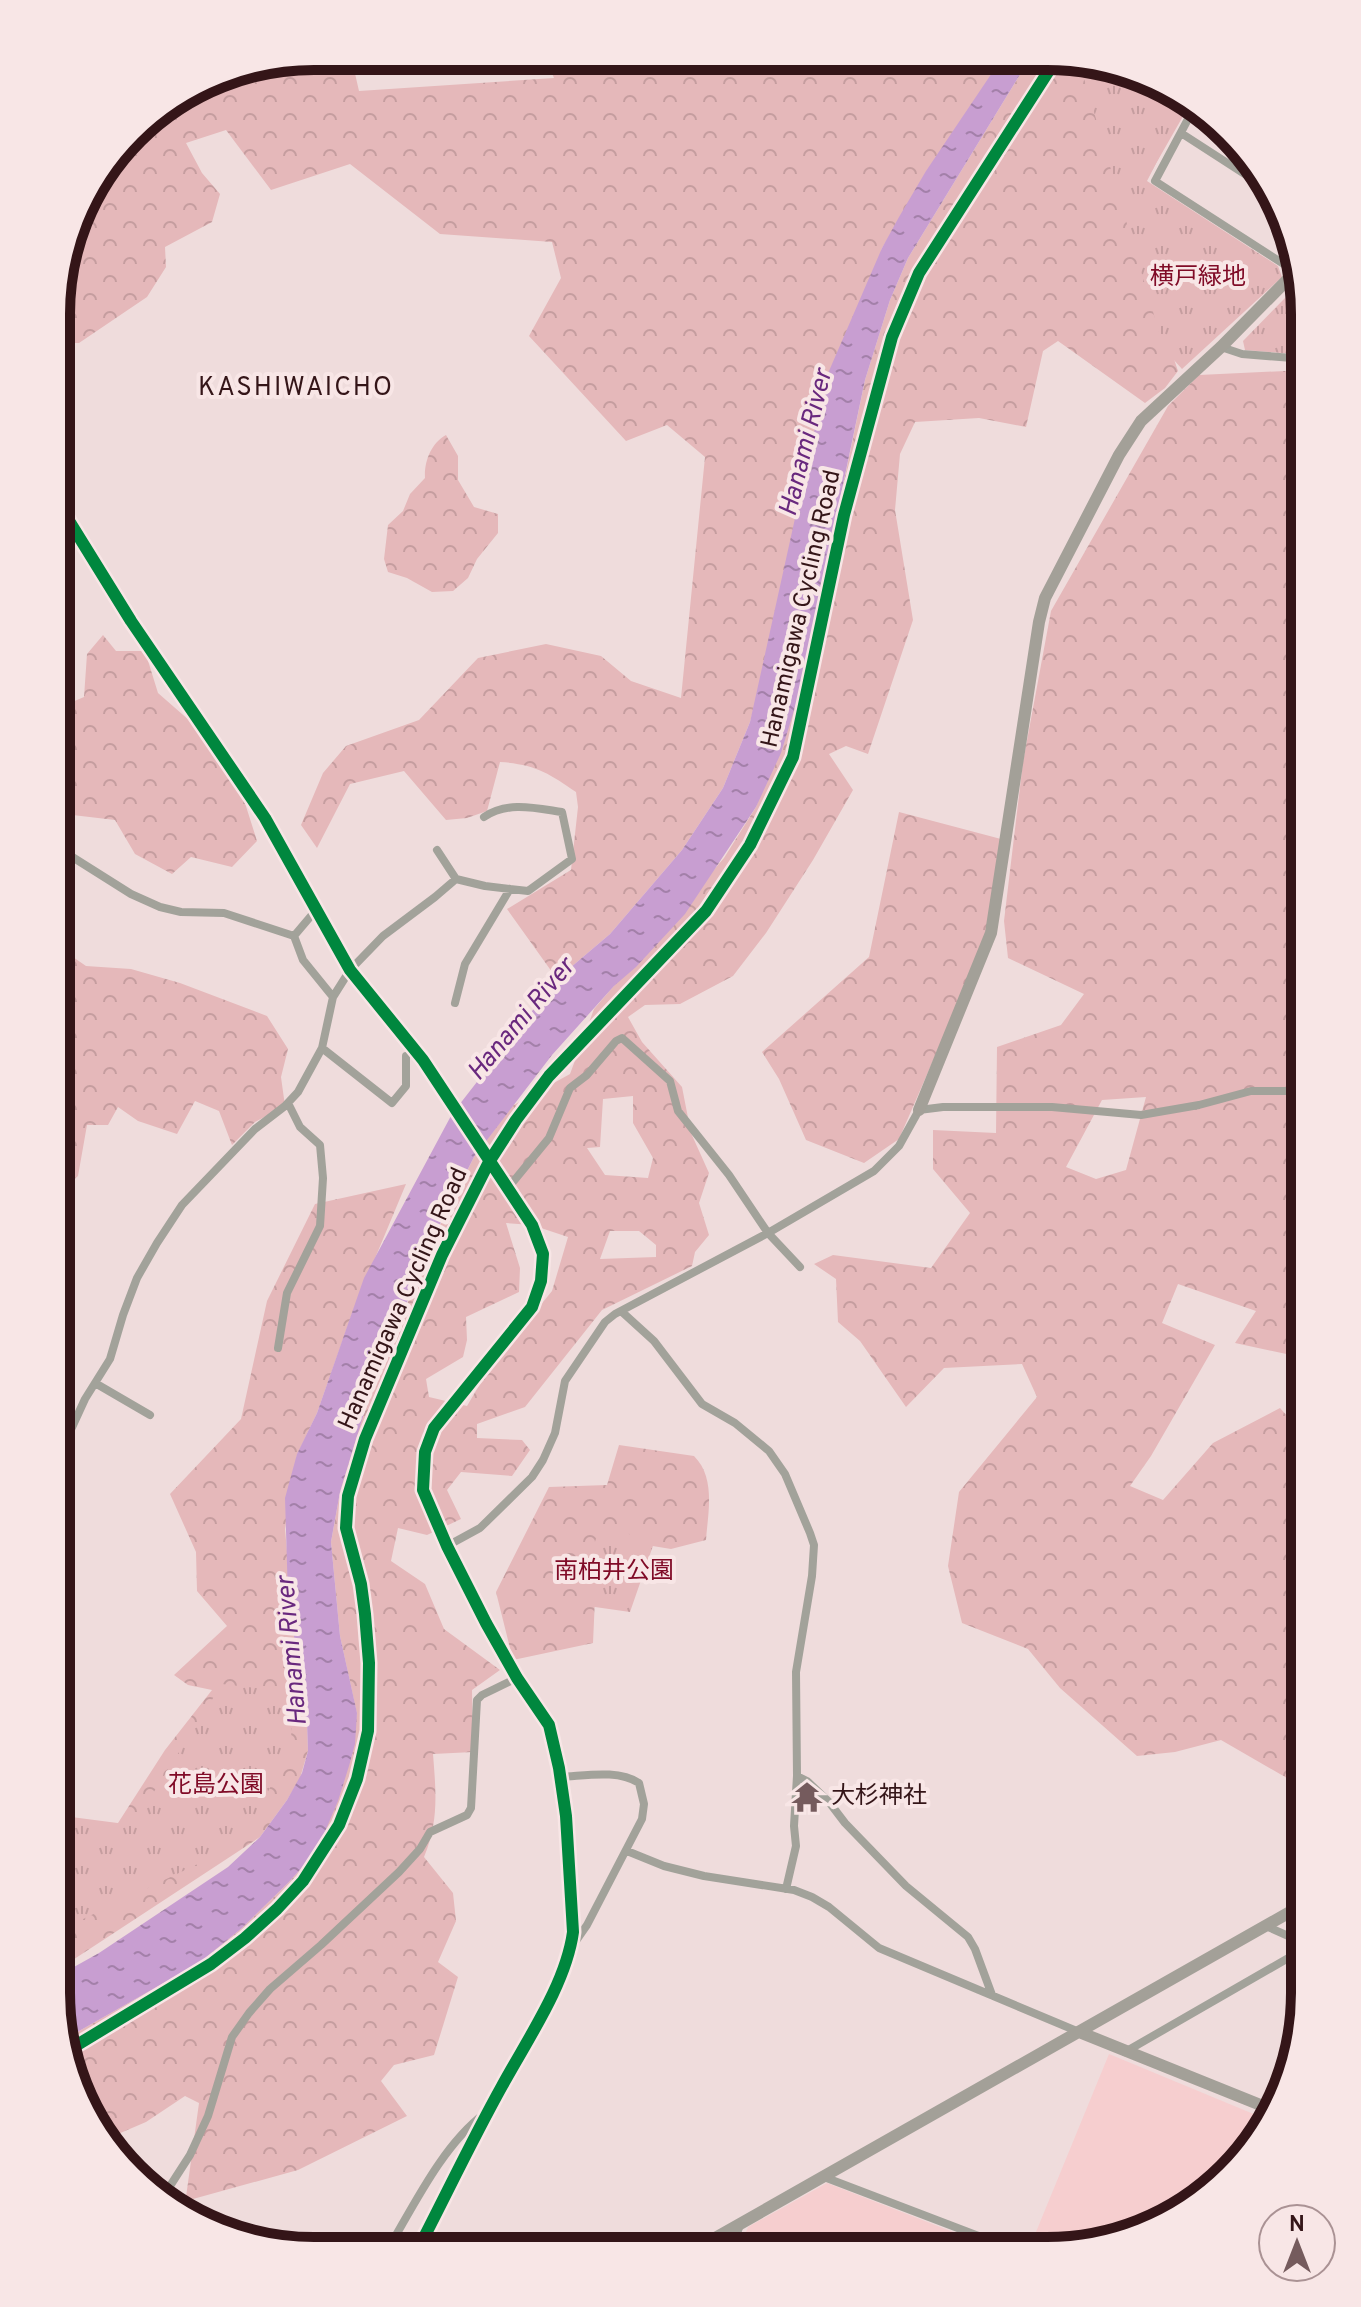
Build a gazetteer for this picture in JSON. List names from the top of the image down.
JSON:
{
  "streets": {
    "cycle path": ["Hanamigawa Cycling Road"]
  },
  "districts": ["KASHIWAICHO"],
  "water": ["Hanami River"],
  "parks": ["横戸緑地", "南柏井公園", "花島公園"],
  "places": {
    "temple": ["大杉神社"]
  },
  "north": "top"
}
